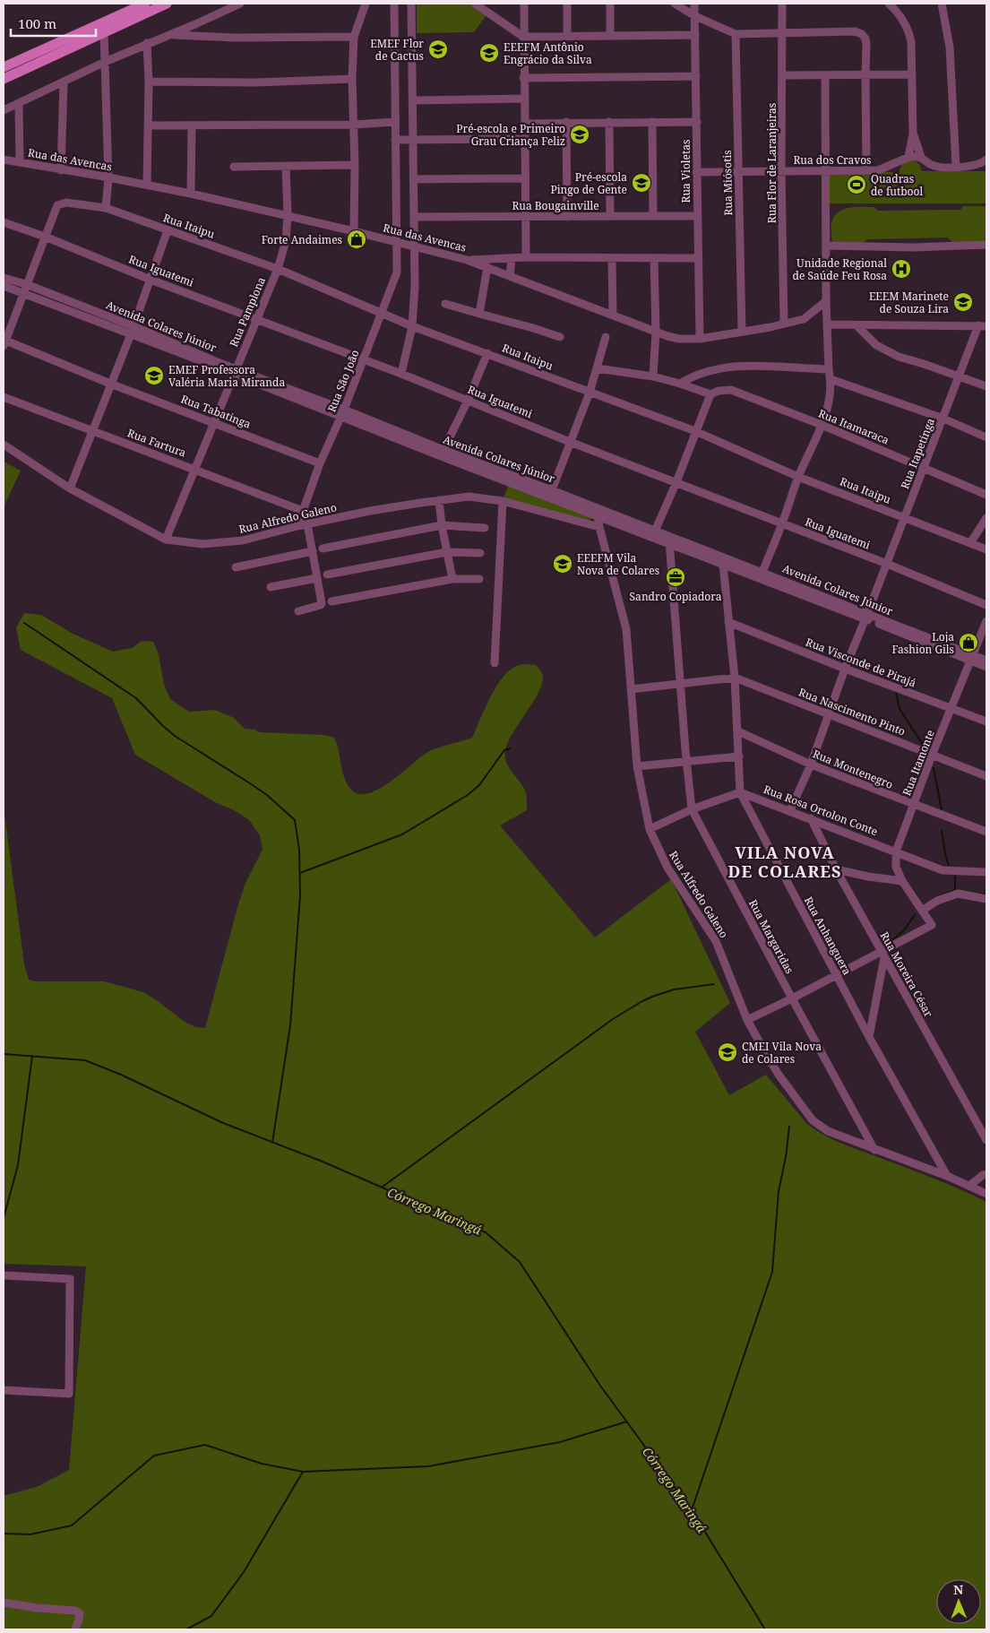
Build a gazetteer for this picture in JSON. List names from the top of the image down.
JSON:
{
  "streets": {
    "street": [
      "Rua das Avencas",
      "Rua dos Cravos",
      "Rua Flor de Laranjeiras",
      "Rua Violetas",
      "Rua Miósotis",
      "Rua Bougainville",
      "Rua Itaipu",
      "Rua Iguatemi",
      "Rua Pamplona",
      "Avenida Colares Júnior",
      "Rua São João",
      "Rua Tabatinga",
      "Rua Itamaraca",
      "Rua Fartura",
      "Rua Itapetinga",
      "Rua Alfredo Galeno",
      "Rua Visconde de Pirajá",
      "Rua Nascimento Pinto",
      "Rua Itamonte",
      "Rua Montenegro",
      "Rua Rosa Ortolon Conte",
      "Rua Anhanguera",
      "Rua Margaridas",
      "Rua Moreira César"
    ]
  },
  "crossings": [
    ["Rua das Avencas", "Rua Flor de Laranjeiras"],
    ["Rua das Avencas", "Rua Violetas"],
    ["Rua das Avencas", "Rua Miósotis"],
    ["Rua das Avencas", "Rua Pamplona"],
    ["Rua das Avencas", "Rua São João"],
    ["Rua dos Cravos", "Rua Flor de Laranjeiras"],
    ["Rua dos Cravos", "Rua Violetas"],
    ["Rua dos Cravos", "Rua Miósotis"],
    ["Rua Violetas", "Rua Bougainville"],
    ["Rua Itaipu", "Rua Iguatemi"],
    ["Rua Itaipu", "Rua Pamplona"],
    ["Rua Itaipu", "Rua São João"],
    ["Rua Itaipu", "Rua Itapetinga"],
    ["Rua Iguatemi", "Rua Pamplona"],
    ["Rua Iguatemi", "Rua São João"],
    ["Rua Iguatemi", "Rua Itapetinga"],
    ["Rua Pamplona", "Avenida Colares Júnior"],
    ["Rua Pamplona", "Rua Tabatinga"],
    ["Rua Pamplona", "Rua Fartura"],
    ["Rua Pamplona", "Rua Alfredo Galeno"],
    ["Avenida Colares Júnior", "Rua São João"],
    ["Avenida Colares Júnior", "Rua Itapetinga"],
    ["Avenida Colares Júnior", "Rua Alfredo Galeno"],
    ["Avenida Colares Júnior", "Rua Itamonte"],
    ["Avenida Colares Júnior", "Rua Anhanguera"],
    ["Avenida Colares Júnior", "Rua Margaridas"],
    ["Rua São João", "Rua Tabatinga"],
    ["Rua São João", "Rua Fartura"],
    ["Rua São João", "Rua Alfredo Galeno"],
    ["Rua Itamaraca", "Rua Itapetinga"],
    ["Rua Itapetinga", "Rua Visconde de Pirajá"],
    ["Rua Itapetinga", "Rua Nascimento Pinto"],
    ["Rua Itapetinga", "Rua Montenegro"],
    ["Rua Itapetinga", "Rua Rosa Ortolon Conte"],
    ["Rua Alfredo Galeno", "Rua Anhanguera"],
    ["Rua Alfredo Galeno", "Rua Margaridas"],
    ["Rua Visconde de Pirajá", "Rua Itamonte"],
    ["Rua Visconde de Pirajá", "Rua Anhanguera"],
    ["Rua Nascimento Pinto", "Rua Itamonte"],
    ["Rua Nascimento Pinto", "Rua Anhanguera"],
    ["Rua Itamonte", "Rua Montenegro"],
    ["Rua Itamonte", "Rua Rosa Ortolon Conte"],
    ["Rua Itamonte", "Rua Moreira César"],
    ["Rua Montenegro", "Rua Anhanguera"],
    ["Rua Rosa Ortolon Conte", "Rua Anhanguera"],
    ["Rua Rosa Ortolon Conte", "Rua Moreira César"]
  ],
  "districts": ["VILA NOVA DE COLARES"],
  "water": ["Córrego Maringá"],
  "places": {
    "school or university": [
      "EMEF Flor de Cactus",
      "EEEFM Antônio Engrácio da Silva",
      "Pré-escola e Primeiro Grau Criança Feliz",
      "Pré-escola Pingo de Gente",
      "EEEM Marinete de Souza Lira",
      "EMEF Professora Valéria Maria Miranda",
      "EEEFM Vila Nova de Colares",
      "CMEI Vila Nova de Colares"
    ],
    "sports": ["Quadras de futbool"],
    "shop": ["Forte Andaimes", "Loja Fashion Gils"],
    "hospital": ["Unidade Regional de Saúde Feu Rosa"],
    "office": ["Sandro Copiadora"]
  },
  "scale_bar": "100 m",
  "north": "top"
}
